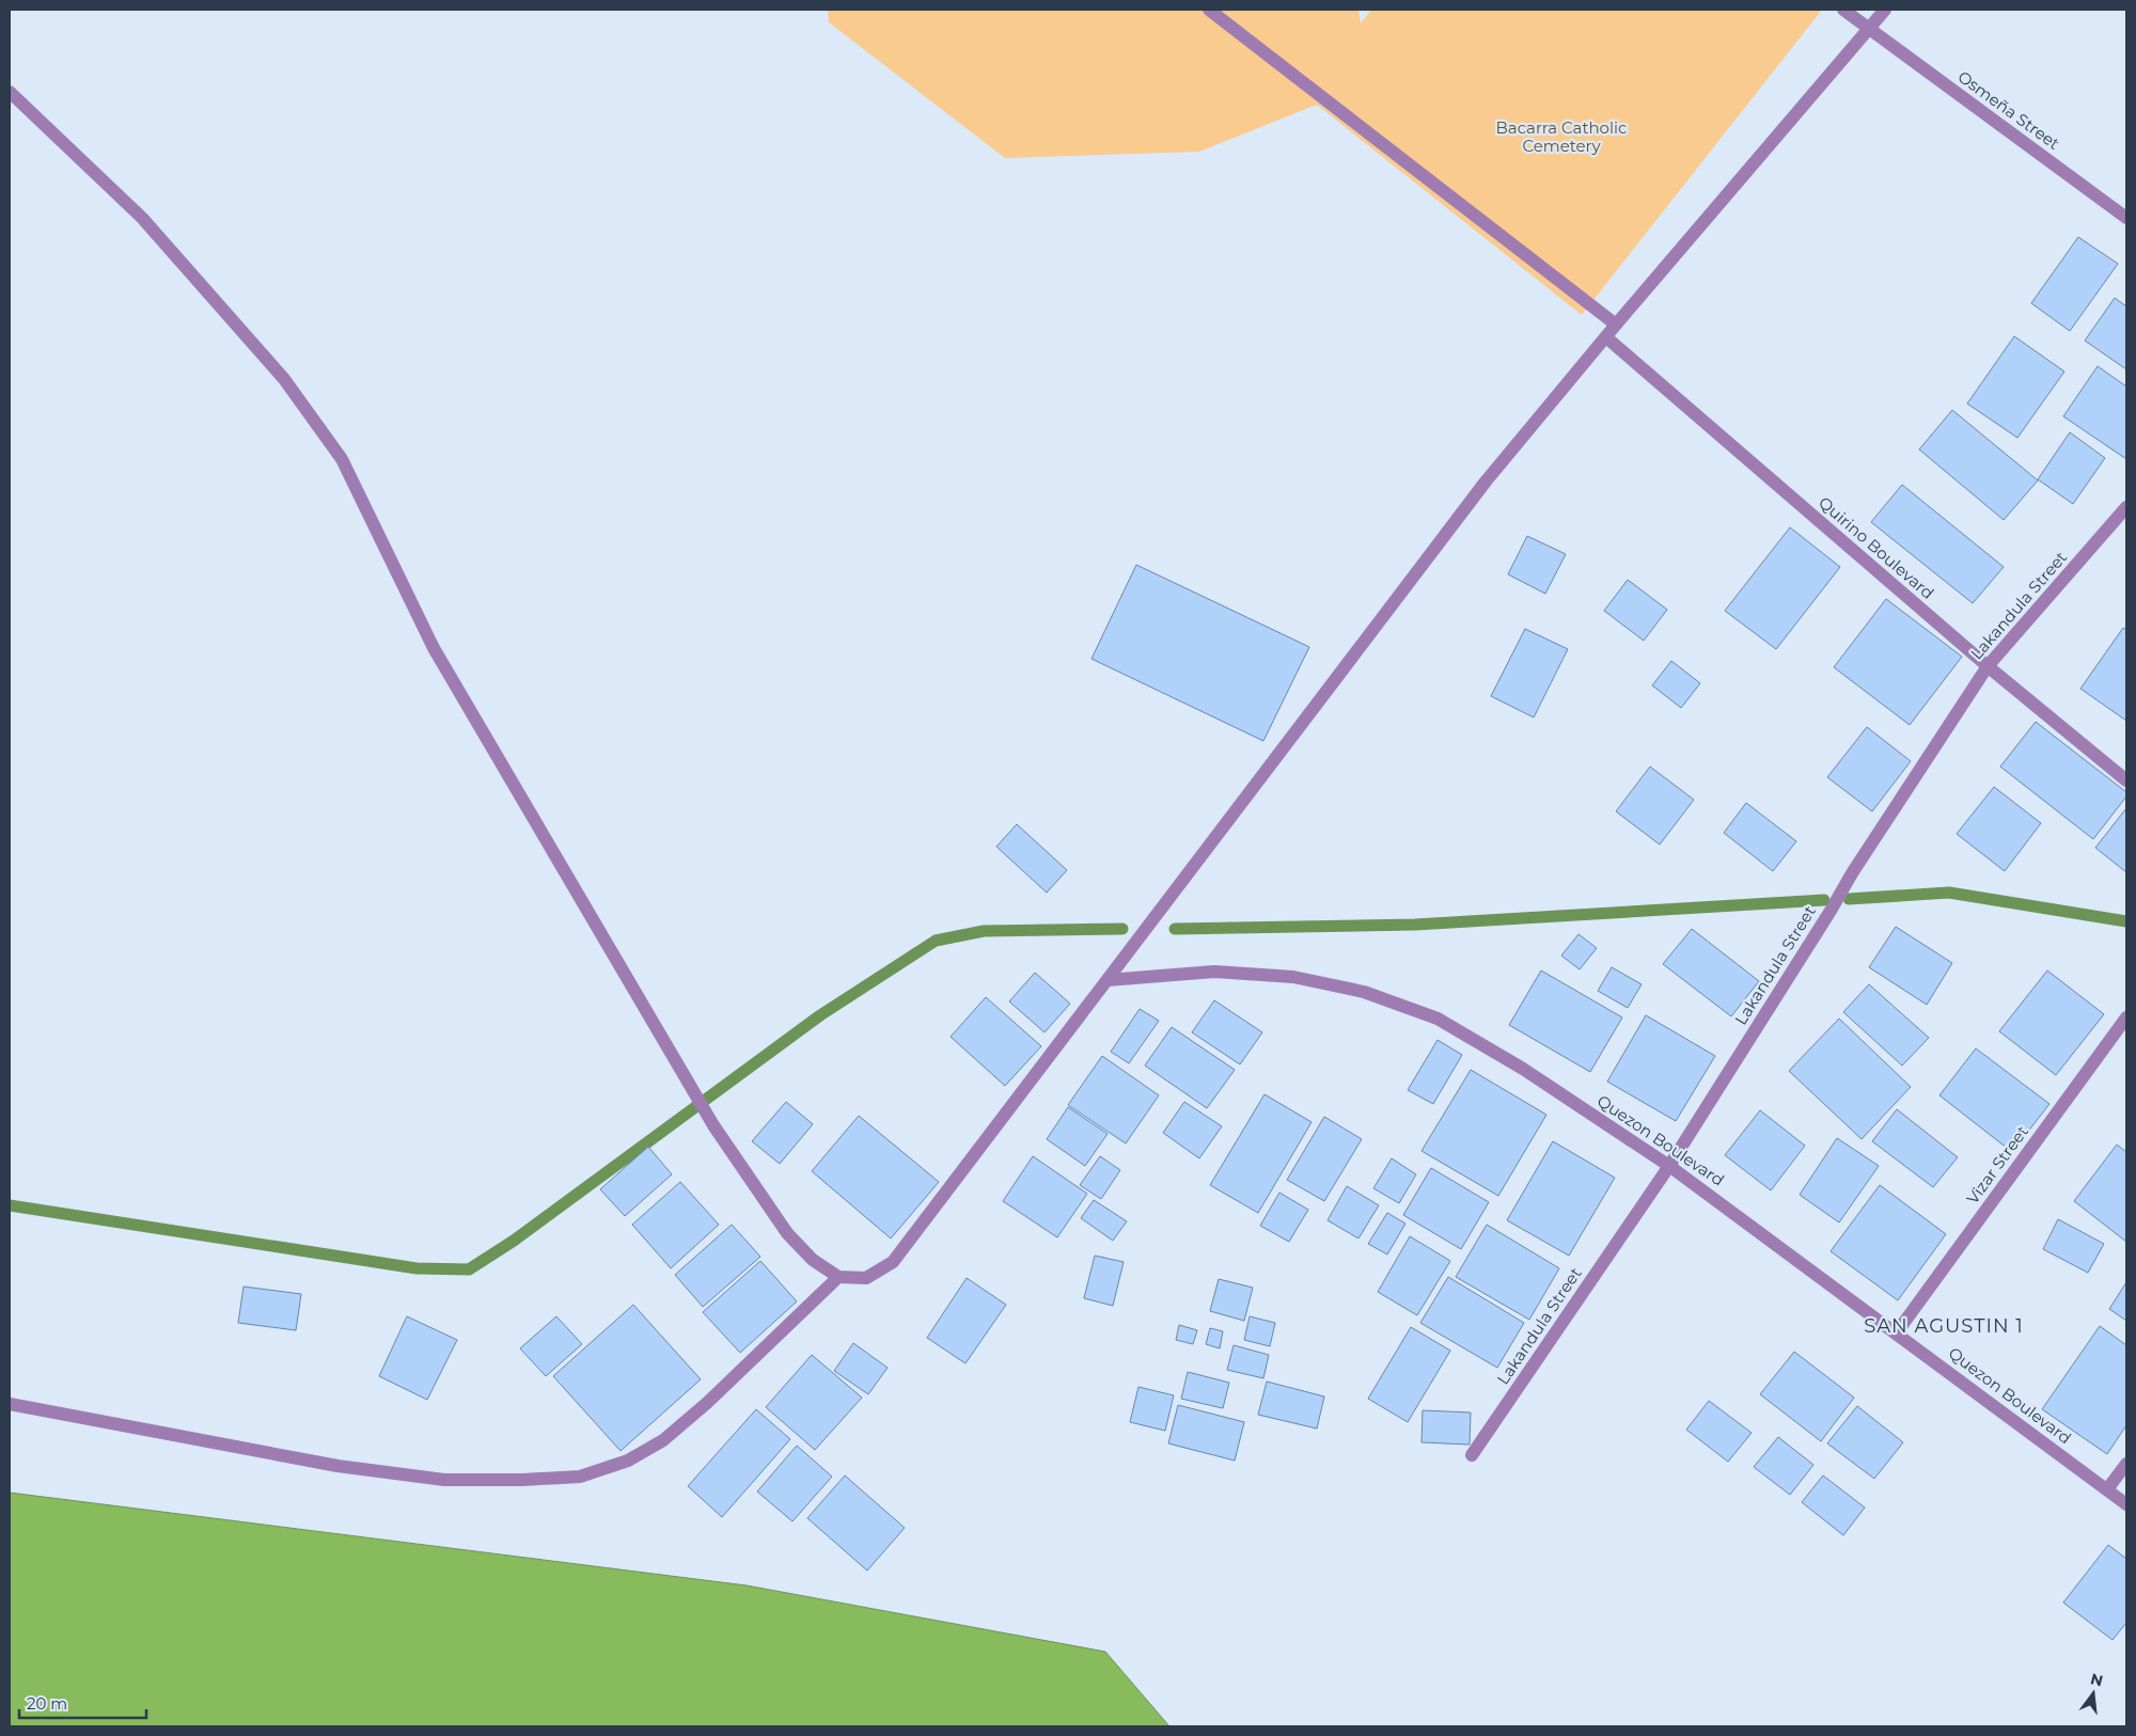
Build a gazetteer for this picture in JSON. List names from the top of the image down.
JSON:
{
  "streets": {
    "street": [
      "Osmeña Street",
      "Quirino Boulevard",
      "Lakandula Street",
      "Quezon Boulevard",
      "Vizar Street"
    ]
  },
  "crossings": [
    ["Quirino Boulevard", "Lakandula Street"],
    ["Lakandula Street", "Quezon Boulevard"],
    ["Quezon Boulevard", "Vizar Street"]
  ],
  "districts": ["SAN AGUSTIN 1"],
  "parks": ["Bacarra Catholic Cemetery"],
  "scale_bar": "20 m",
  "north": "top"
}
